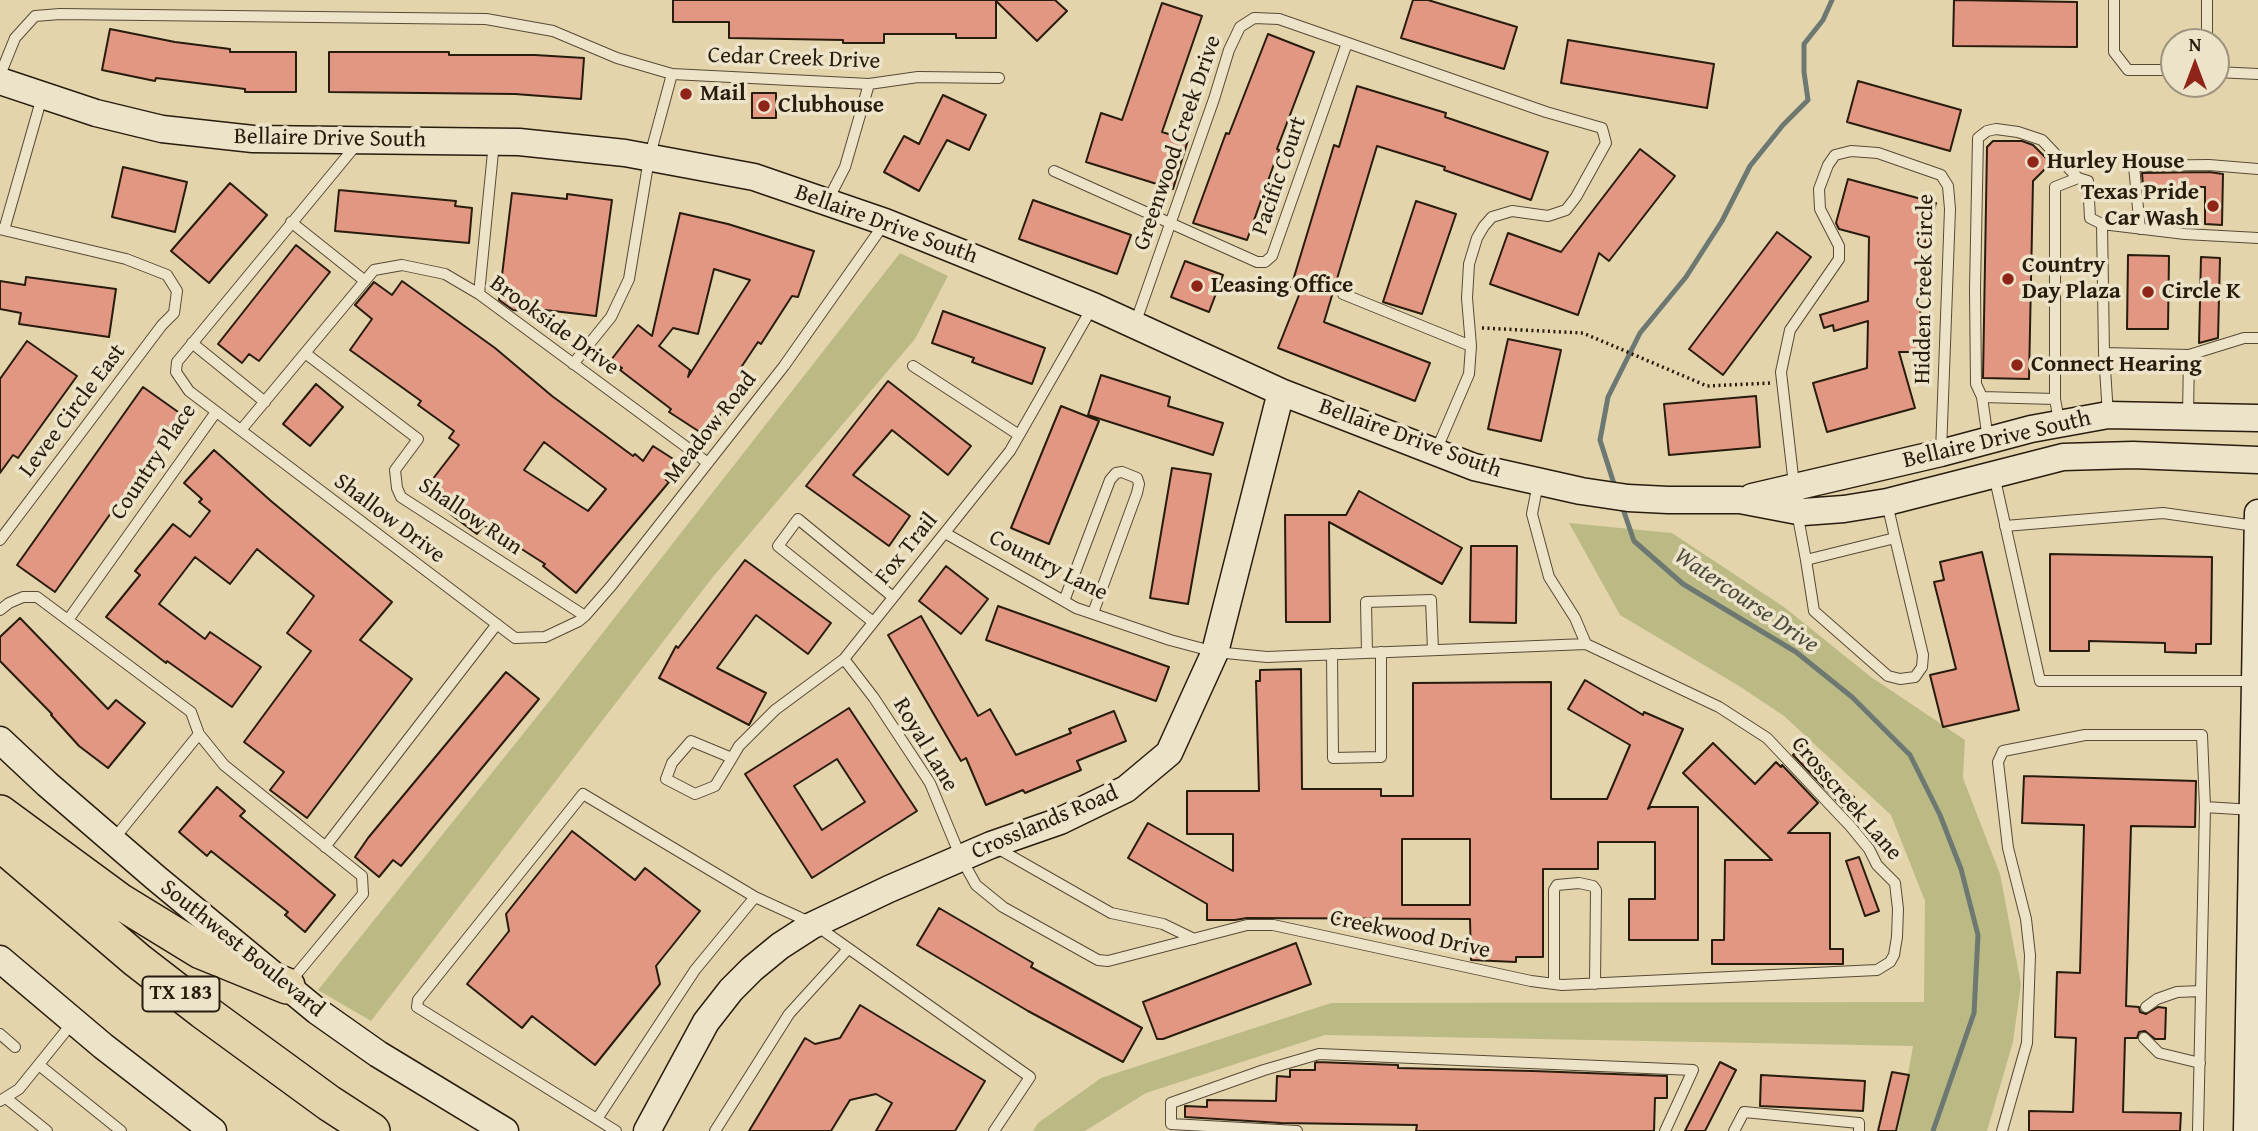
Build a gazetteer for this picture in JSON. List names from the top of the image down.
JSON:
{
  "streets": {
    "highway": ["TX 183"],
    "street": ["Bellaire Drive South", "Crosslands Road", "Southwest Boulevard"],
    "lane": [
      "Cedar Creek Drive",
      "Greenwood Creek Drive",
      "Pacific Court",
      "Hidden Creek Circle",
      "Brookside Drive",
      "Levee Circle East",
      "Meadow Road",
      "Country Place",
      "Shallow Run",
      "Shallow Drive",
      "Fox Trail",
      "Country Lane",
      "Royal Lane",
      "Crosscreek Lane",
      "Creekwood Drive"
    ]
  },
  "crossings": [
    ["Bellaire Drive South", "Greenwood Creek Drive"],
    ["Bellaire Drive South", "Hidden Creek Circle"],
    ["Bellaire Drive South", "Meadow Road"],
    ["Bellaire Drive South", "Country Place"],
    ["Bellaire Drive South", "Fox Trail"],
    ["Bellaire Drive South", "Crosslands Road"],
    ["Greenwood Creek Drive", "Pacific Court"],
    ["Brookside Drive", "Meadow Road"],
    ["Meadow Road", "Shallow Run"],
    ["Meadow Road", "Shallow Drive"],
    ["Country Place", "Shallow Drive"],
    ["Fox Trail", "Country Lane"],
    ["Fox Trail", "Royal Lane"],
    ["Country Lane", "Crosscreek Lane"],
    ["Country Lane", "Crosslands Road"],
    ["Royal Lane", "Crosslands Road"],
    ["Royal Lane", "Creekwood Drive"],
    ["Crosscreek Lane", "Crosslands Road"],
    ["Crosscreek Lane", "Creekwood Drive"],
    ["Crosslands Road", "Creekwood Drive"]
  ],
  "water": ["Watercourse Drive"],
  "places": [
    "Mail",
    "Clubhouse",
    "Hurley House",
    "Texas Pride Car Wash",
    "Country Day Plaza",
    "Leasing Office",
    "Circle K",
    "Connect Hearing"
  ],
  "north": "top"
}
